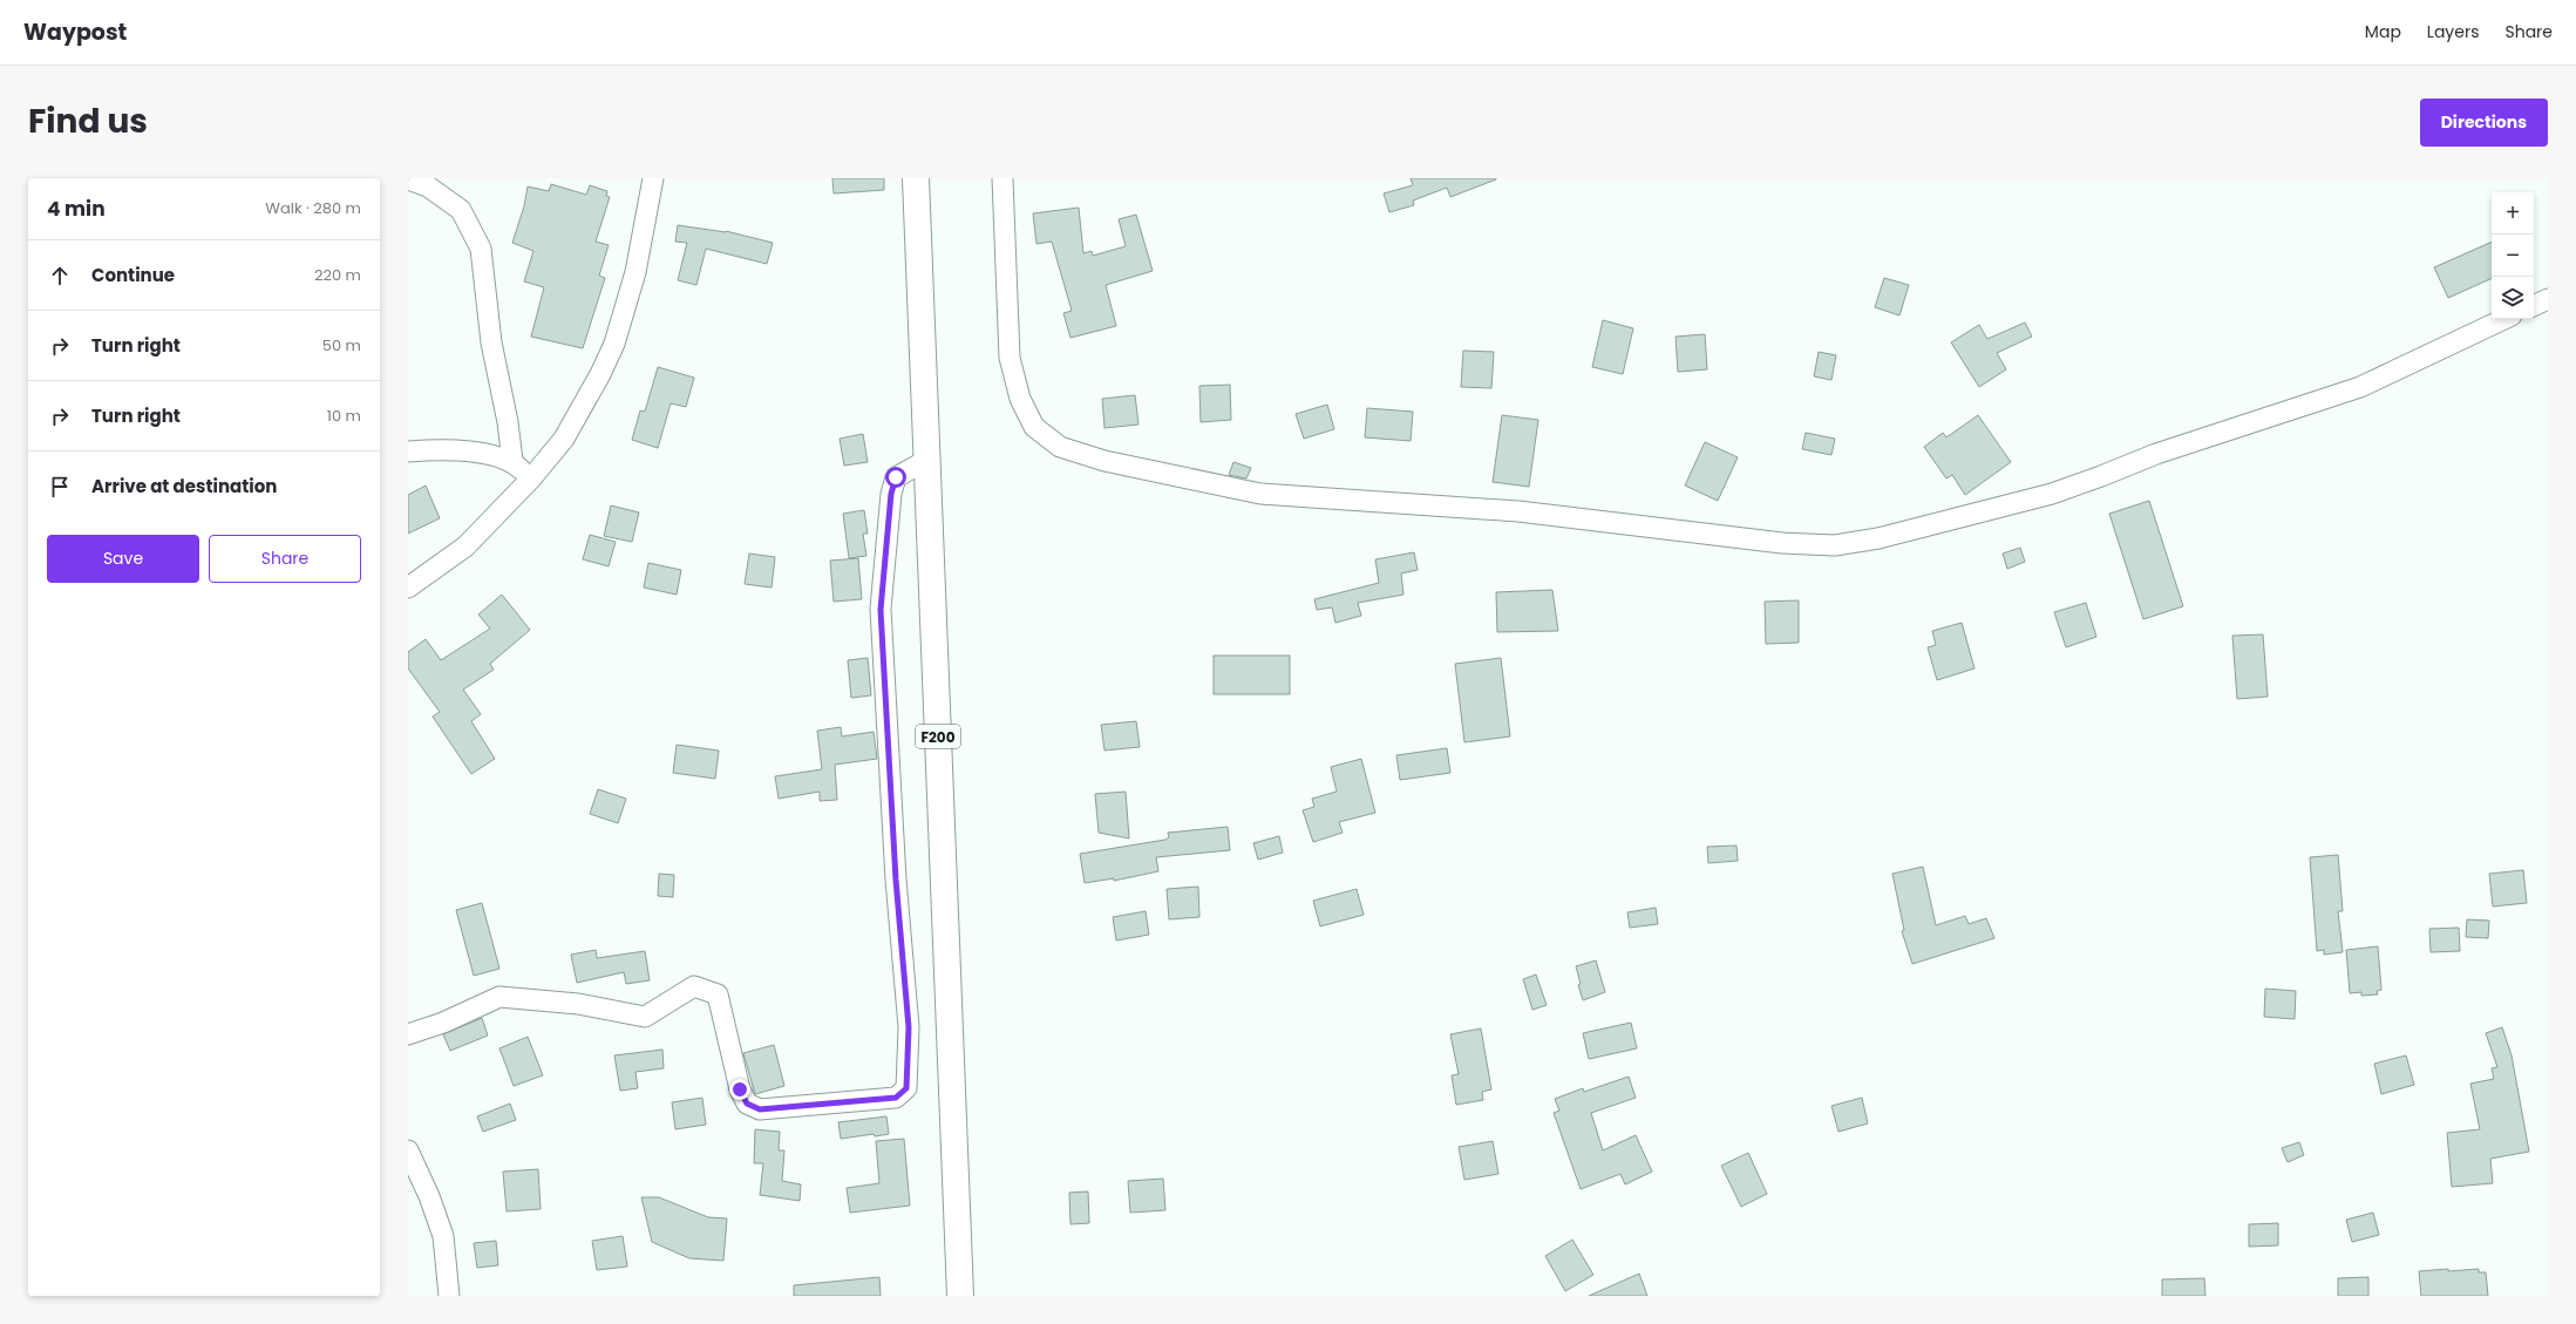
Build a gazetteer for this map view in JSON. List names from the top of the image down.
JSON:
{
  "streets": {
    "main road": ["F200"]
  },
  "page": {
    "header": "Waypost",
    "nav": ["Map", "Layers", "Share"],
    "title": "Find us",
    "buttons": [
      "Directions",
      ["Save", "Share"]
    ],
    "heading": ["4 min", "Walk · 280 m"],
    "map_buttons": ["+", "−"],
    "list": [
      ["Continue", "220 m"],
      ["Turn right", "50 m"],
      ["Turn right", "10 m"],
      "Arrive at destination"
    ]
  }
}
